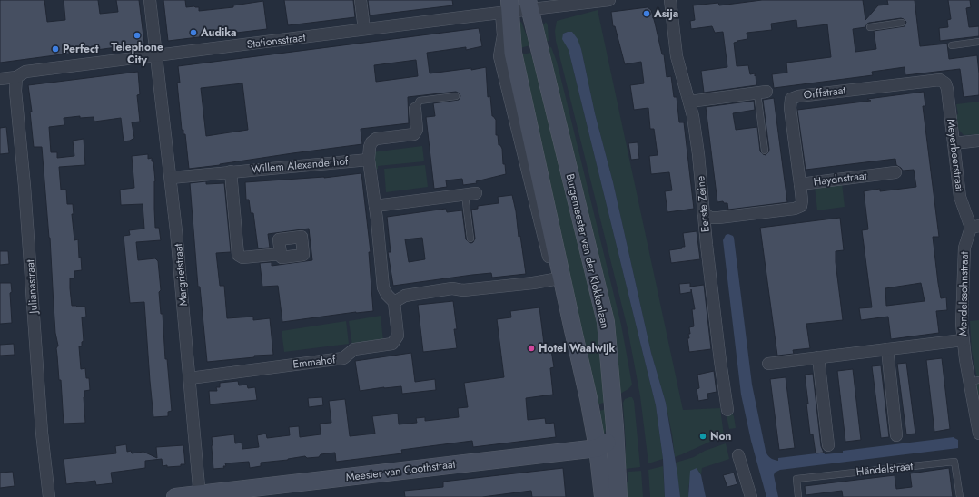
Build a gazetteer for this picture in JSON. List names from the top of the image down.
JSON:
{
  "streets": {
    "main road": ["Burgemeester van der Klokkenlaan", "Meester van Coothstraat"],
    "street": [
      "Stationsstraat",
      "Orffstraat",
      "Meyerbeerstraat",
      "Willem Alexanderhof",
      "Haydnstraat",
      "Eerste Zeine",
      "Margrietstraat",
      "Julianastraat",
      "Mendelssohnstraat",
      "Emmahof"
    ],
    "lane": ["Händelstraat"]
  },
  "crossings": [
    ["Stationsstraat", "Burgemeester van der Klokkenlaan"],
    ["Stationsstraat", "Margrietstraat"],
    ["Stationsstraat", "Julianastraat"],
    ["Orffstraat", "Meyerbeerstraat"],
    ["Orffstraat", "Haydnstraat"],
    ["Meyerbeerstraat", "Mendelssohnstraat"],
    ["Willem Alexanderhof", "Margrietstraat"],
    ["Haydnstraat", "Eerste Zeine"],
    ["Burgemeester van der Klokkenlaan", "Meester van Coothstraat"],
    ["Margrietstraat", "Emmahof"],
    ["Margrietstraat", "Meester van Coothstraat"]
  ],
  "places": [
    "Asija",
    "Audika",
    "Telephone City",
    "Perfect",
    "Hotel Waalwijk",
    "Non"
  ]
}
